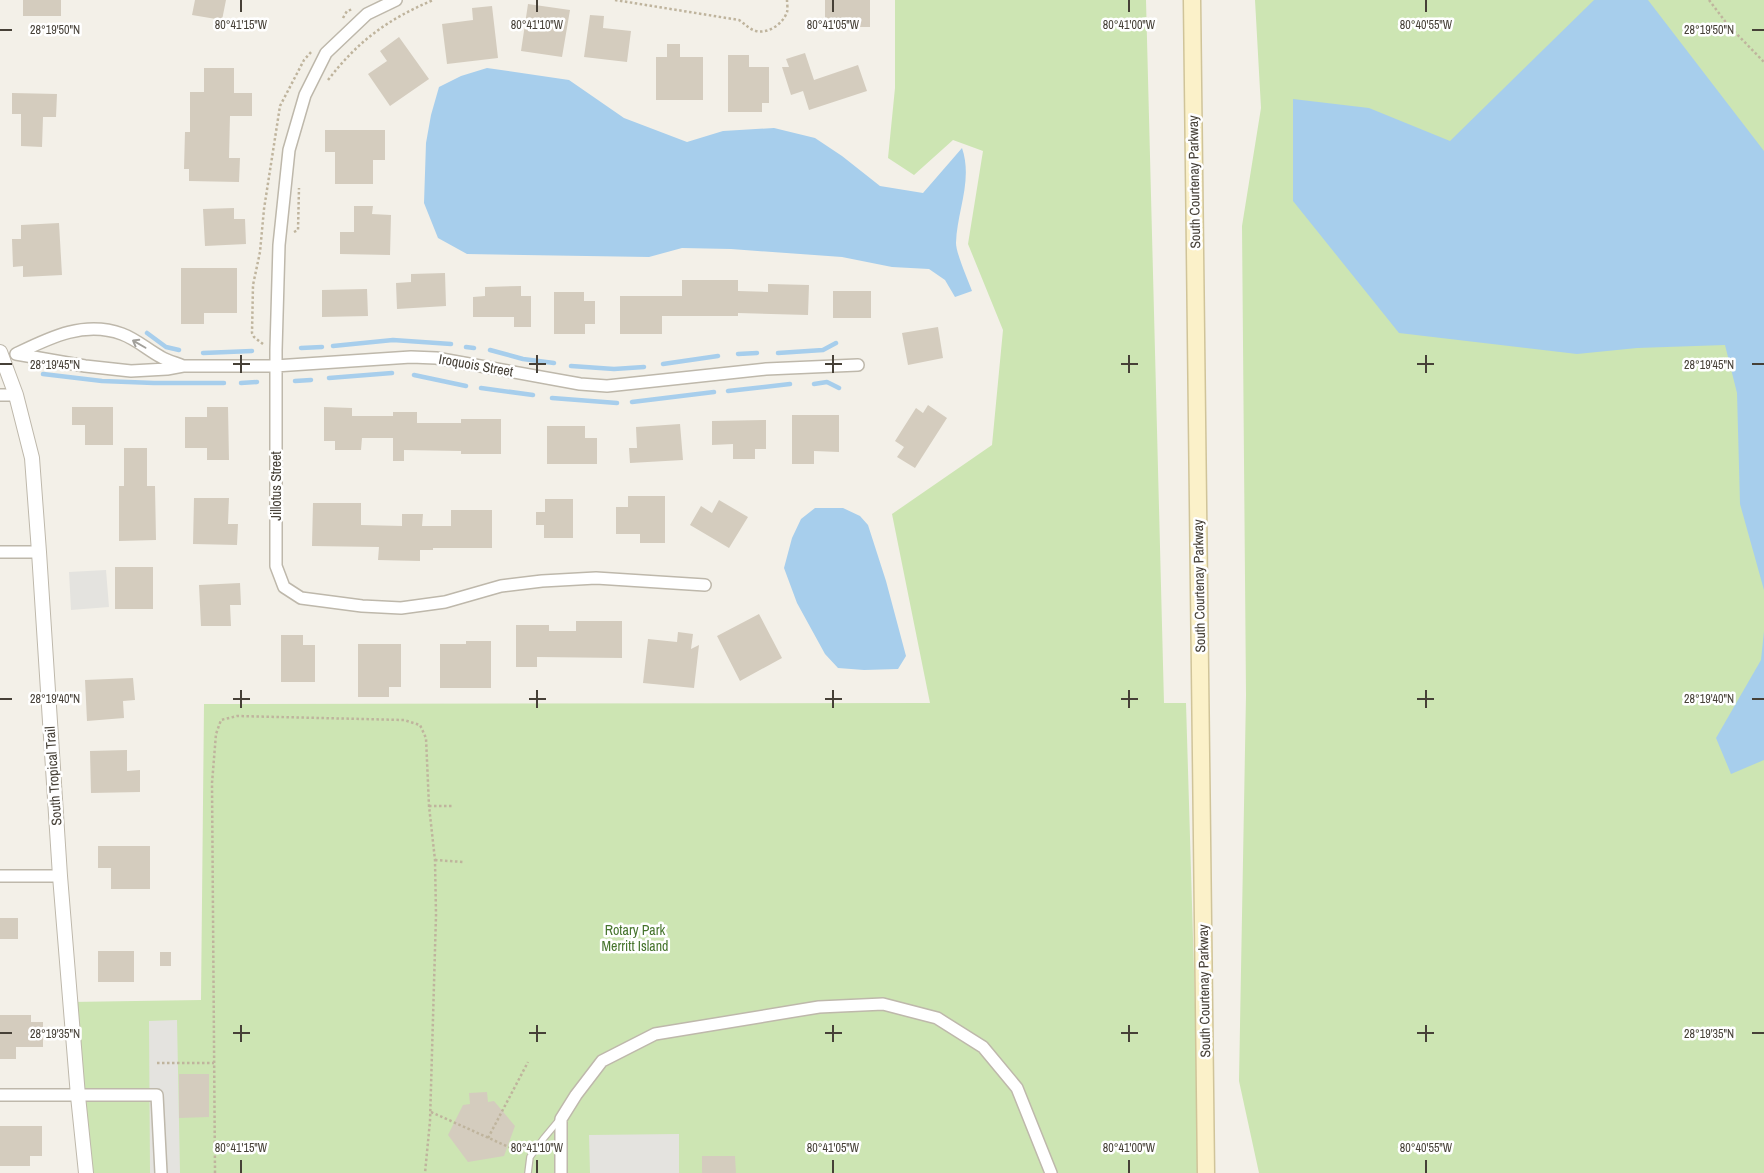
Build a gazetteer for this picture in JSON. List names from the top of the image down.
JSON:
{
  "streets": {
    "main road": ["South Courtenay Parkway"],
    "street": ["Iroquois Street", "Jillotus Street", "South Tropical Trail"]
  },
  "crossings": [
    ["Iroquois Street", "Jillotus Street"],
    ["Iroquois Street", "South Tropical Trail"]
  ],
  "parks": ["Rotary Park Merritt Island"],
  "coordinates": [
    "80°41'15\"W",
    "80°41'10\"W",
    "80°41'05\"W",
    "80°41'00\"W",
    "80°40'55\"W",
    "28°19'50\"N",
    "28°19'45\"N",
    "28°19'40\"N",
    "28°19'35\"N"
  ]
}
